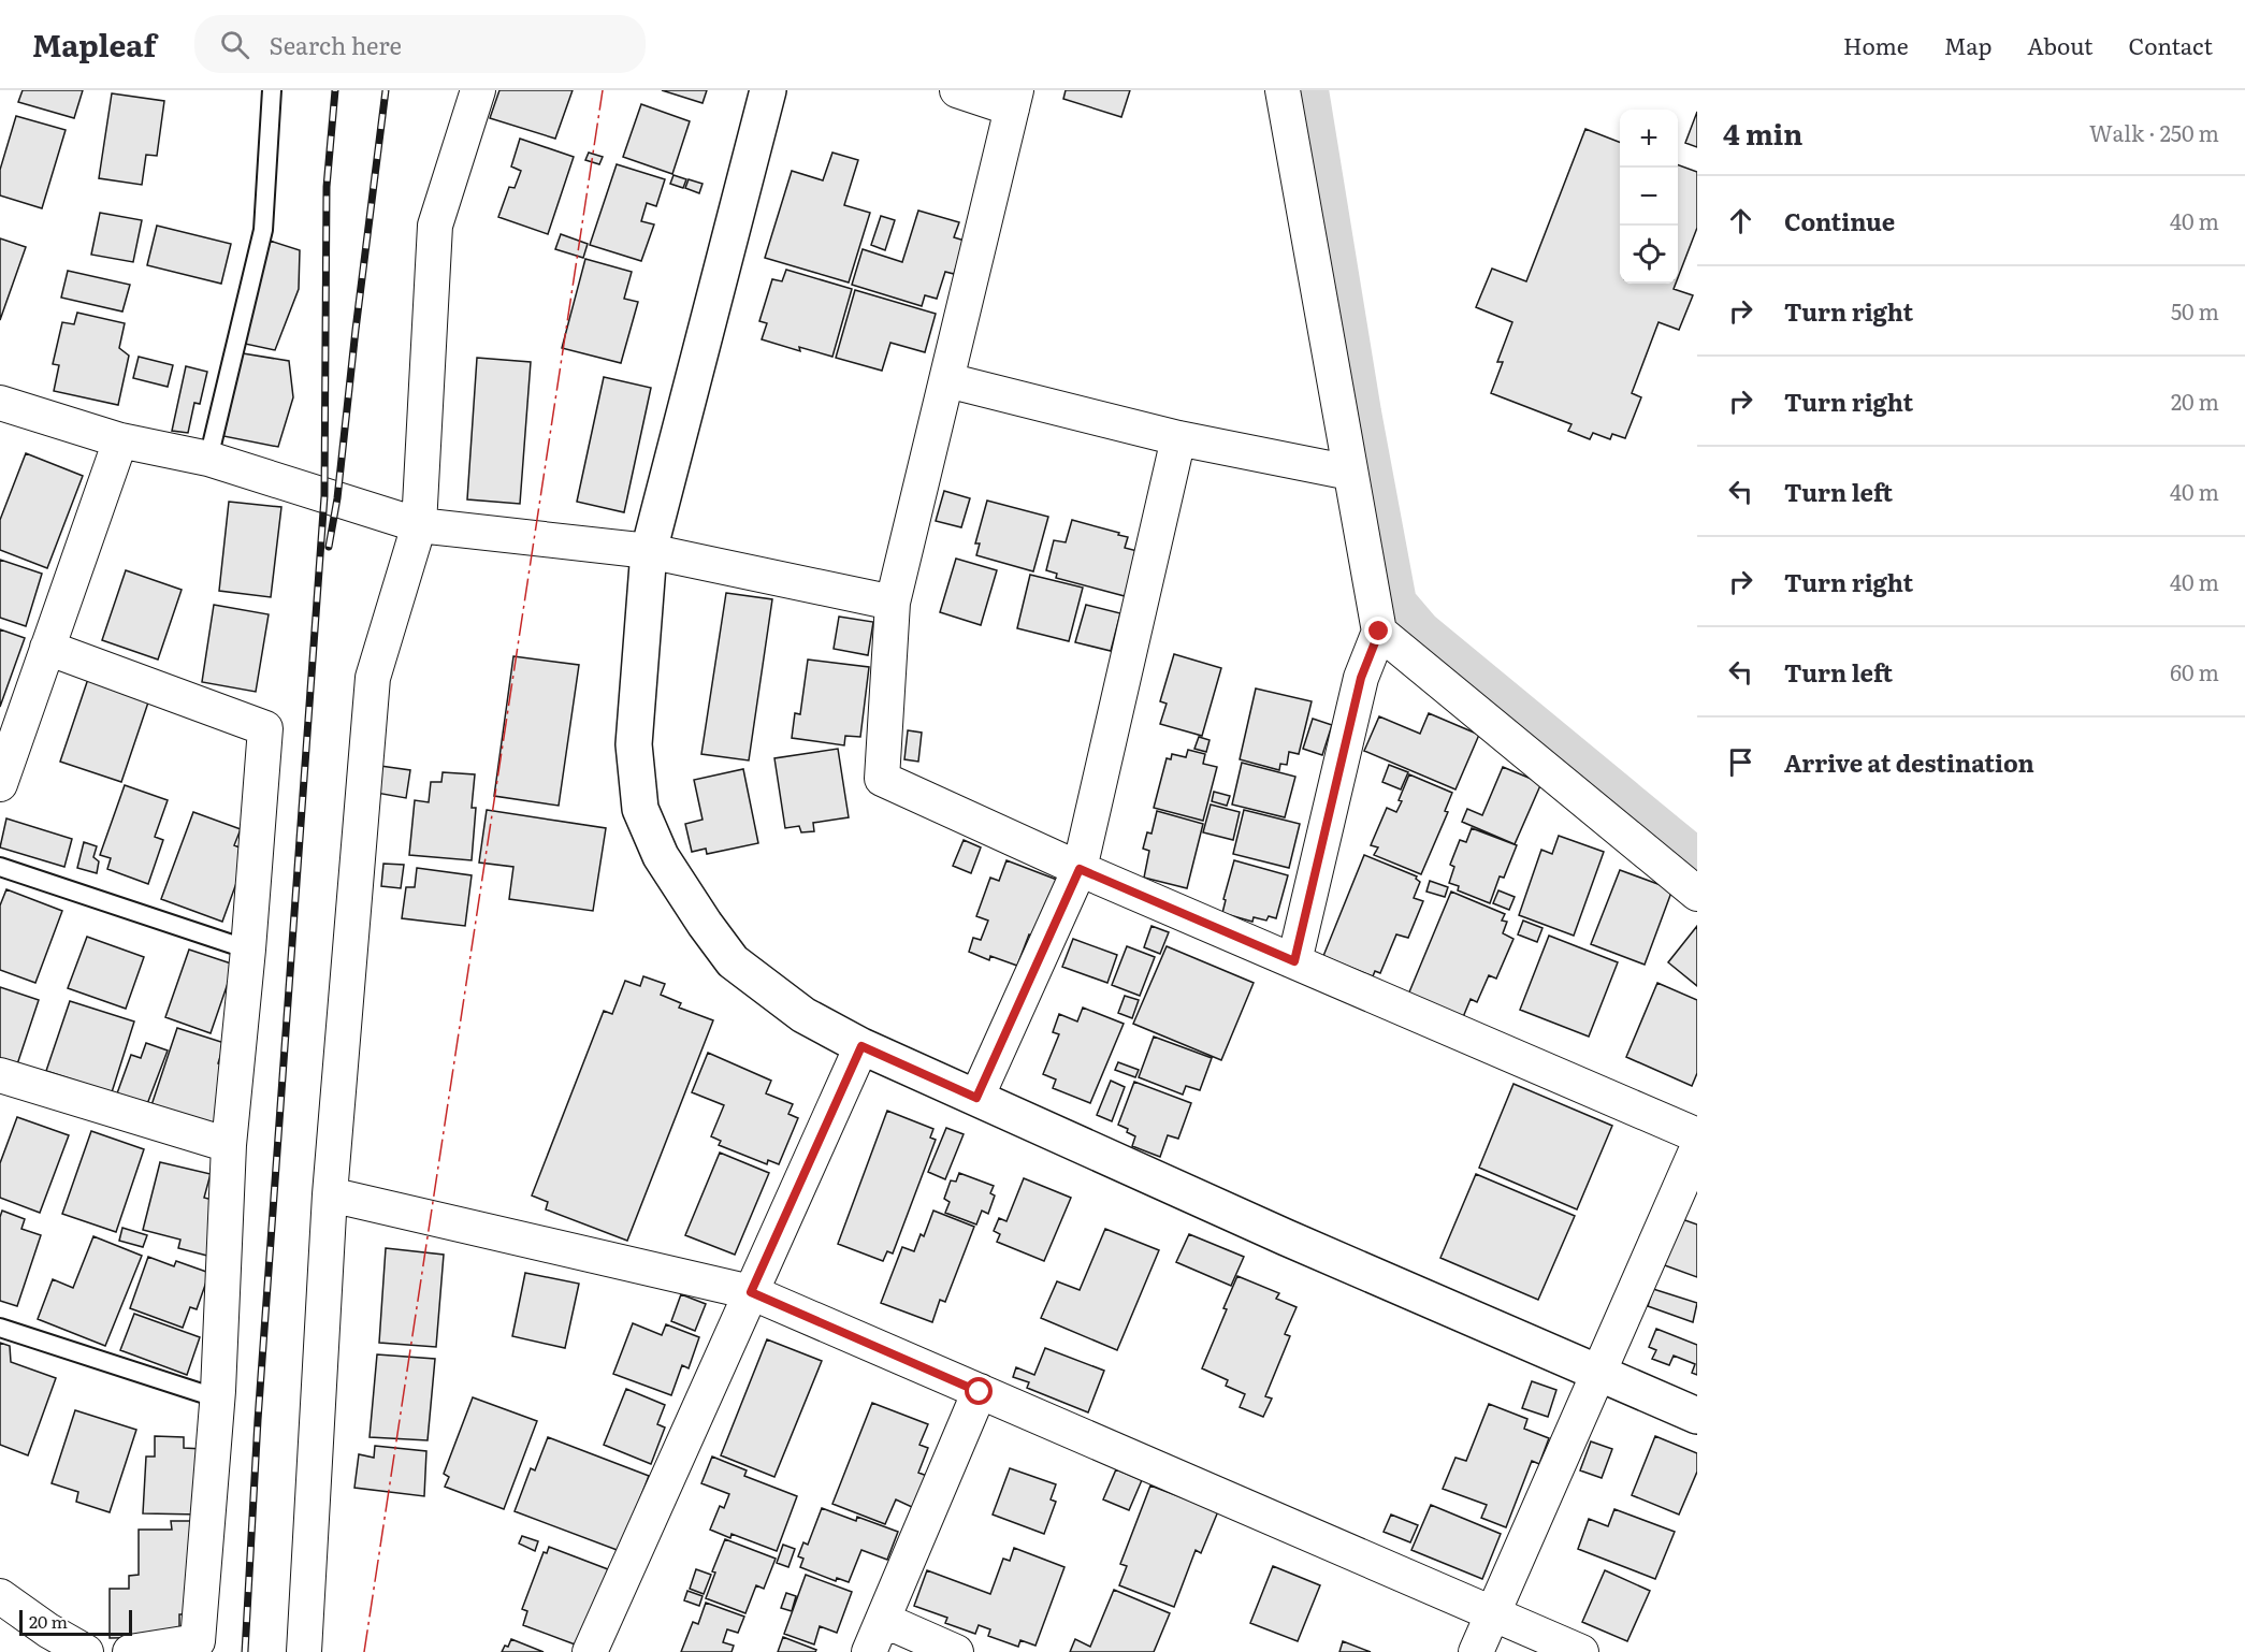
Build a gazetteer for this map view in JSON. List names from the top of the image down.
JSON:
{
  "scale_bar": "20 m",
  "page": {
    "header": "Mapleaf",
    "search": "Search here",
    "nav": [
      "Home",
      "Map",
      "About",
      "Contact"
    ],
    "heading": ["4 min", "Walk · 250 m"],
    "map_buttons": ["+", "−"],
    "list": [
      ["Continue", "40 m"],
      ["Turn right", "50 m"],
      ["Turn right", "20 m"],
      ["Turn left", "40 m"],
      ["Turn right", "40 m"],
      ["Turn left", "60 m"],
      "Arrive at destination"
    ],
    "scale": "20 m"
  }
}
